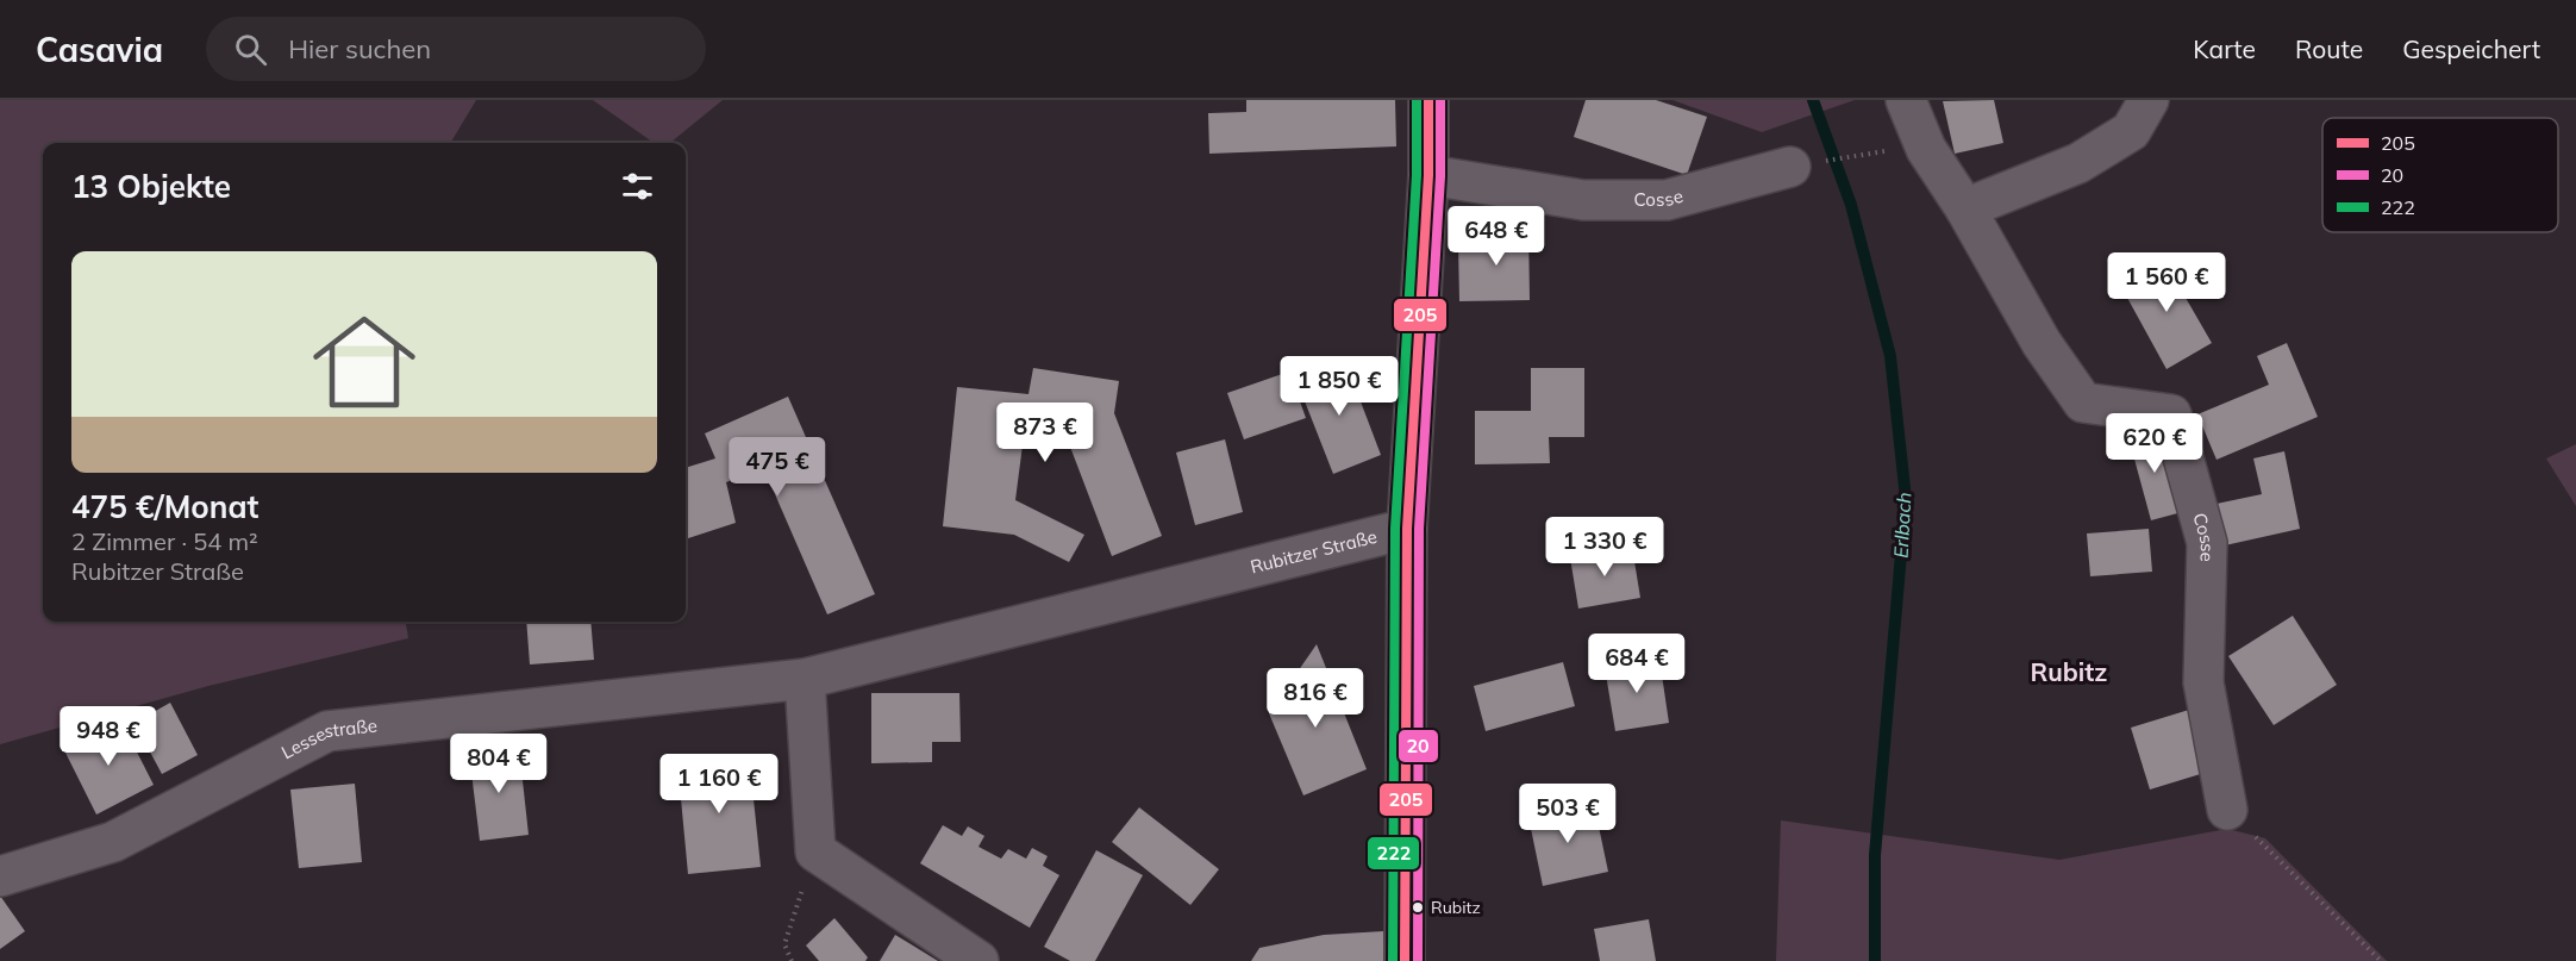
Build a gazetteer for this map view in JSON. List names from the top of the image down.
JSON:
{
  "streets": {
    "street": ["Cosse", "Rubitzer Straße", "Lessestraße"]
  },
  "crossings": [
    ["Rubitzer Straße", "Lessestraße"]
  ],
  "districts": ["Rubitz"],
  "water": ["Erlbach"],
  "places": ["Rubitz"],
  "lines": ["transit line 205", "transit line 20", "transit line 222"],
  "legend": ["205", "20", "222"],
  "page": {
    "header": "Casavia",
    "search": "Hier suchen",
    "nav": ["Karte", "Route", "Gespeichert"],
    "heading": "13 Objekte",
    "price": [
      "648 €",
      "1 560 €",
      "1 850 €",
      "873 €",
      "620 €",
      "475 €",
      "1 330 €",
      "684 €",
      "816 €",
      "948 €",
      "804 €",
      "1 160 €",
      "503 €"
    ],
    "list": [
      {
        "name": "475 €/Monat",
        "note": "2 Zimmer · 54 m² · Rubitzer Straße"
      }
    ]
  }
}
